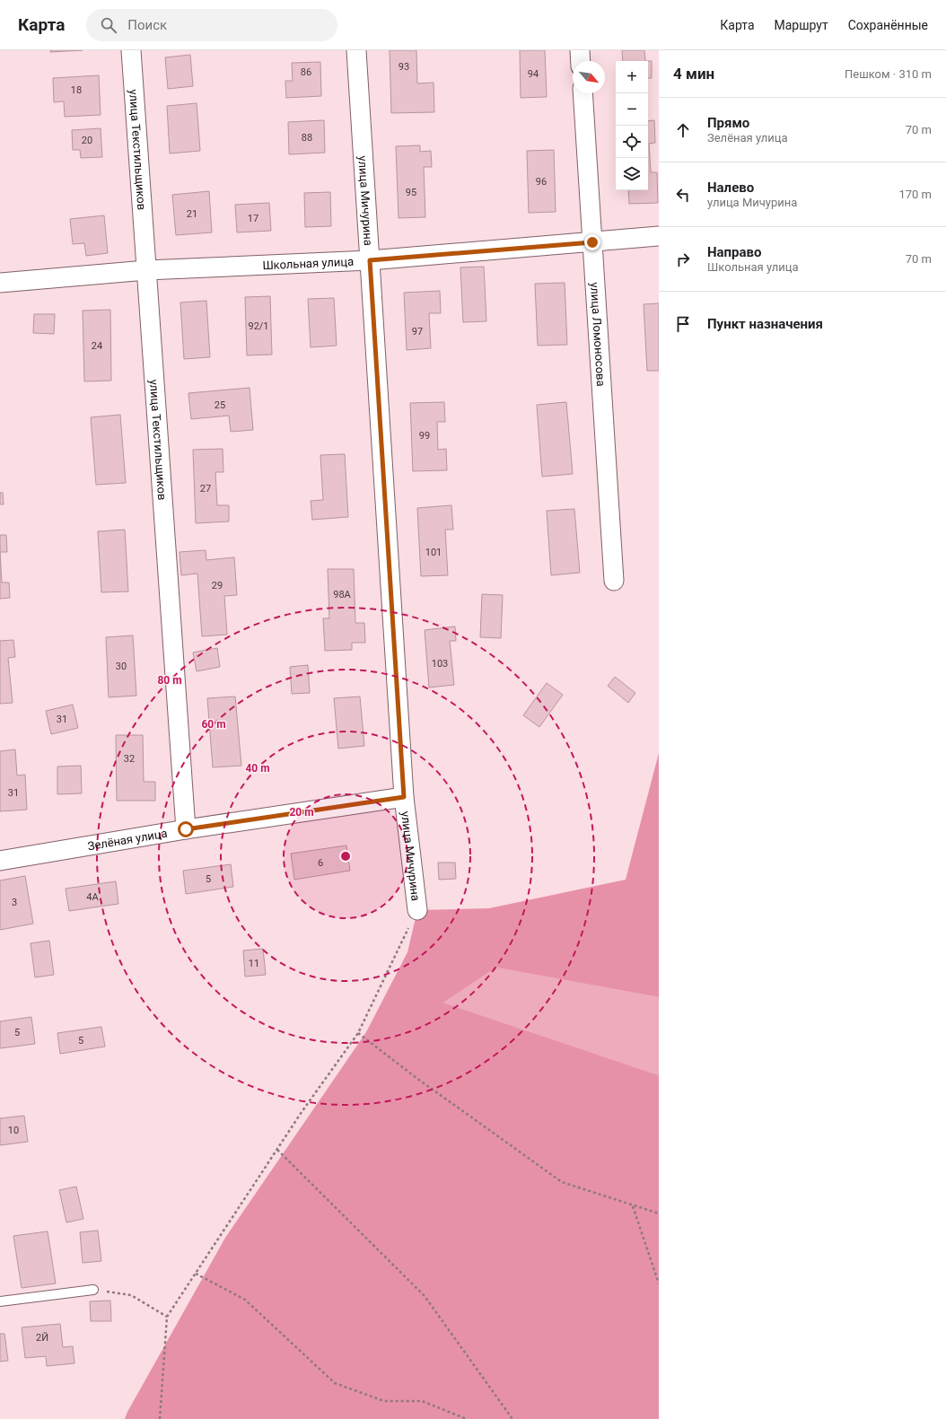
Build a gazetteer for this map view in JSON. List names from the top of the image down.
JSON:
{
  "streets": {
    "street": [
      "улица Текстильщиков",
      "улица Мичурина",
      "Школьная улица",
      "улица Ломоносова",
      "Зелёная улица"
    ]
  },
  "crossings": [
    ["улица Текстильщиков", "Школьная улица"],
    ["улица Текстильщиков", "Зелёная улица"],
    ["улица Мичурина", "Школьная улица"],
    ["улица Мичурина", "Зелёная улица"],
    ["Школьная улица", "улица Ломоносова"]
  ],
  "house_numbers": [
    "93",
    "86",
    "94",
    "18",
    "88",
    "20",
    "96",
    "95",
    "21",
    "17",
    "92/1",
    "97",
    "24",
    "25",
    "99",
    "27",
    "101",
    "29",
    "98А",
    "103",
    "30",
    "31",
    "32",
    "31",
    "6",
    "5",
    "4А",
    "3",
    "11",
    "5",
    "5",
    "10",
    "2Й"
  ],
  "north": "bottom right",
  "page": {
    "header": "Карта",
    "search": "Поиск",
    "nav": ["Карта", "Маршрут", "Сохранённые"],
    "heading": ["4 мин", "Пешком · 310 m"],
    "map_buttons": ["+", "−"],
    "list": [
      ["Прямо", "Зелёная улица", "70 m"],
      ["Налево", "улица Мичурина", "170 m"],
      ["Направо", "Школьная улица", "70 m"],
      "Пункт назначения"
    ]
  },
  "rings": [
    "80 m",
    "60 m",
    "40 m",
    "20 m"
  ]
}
